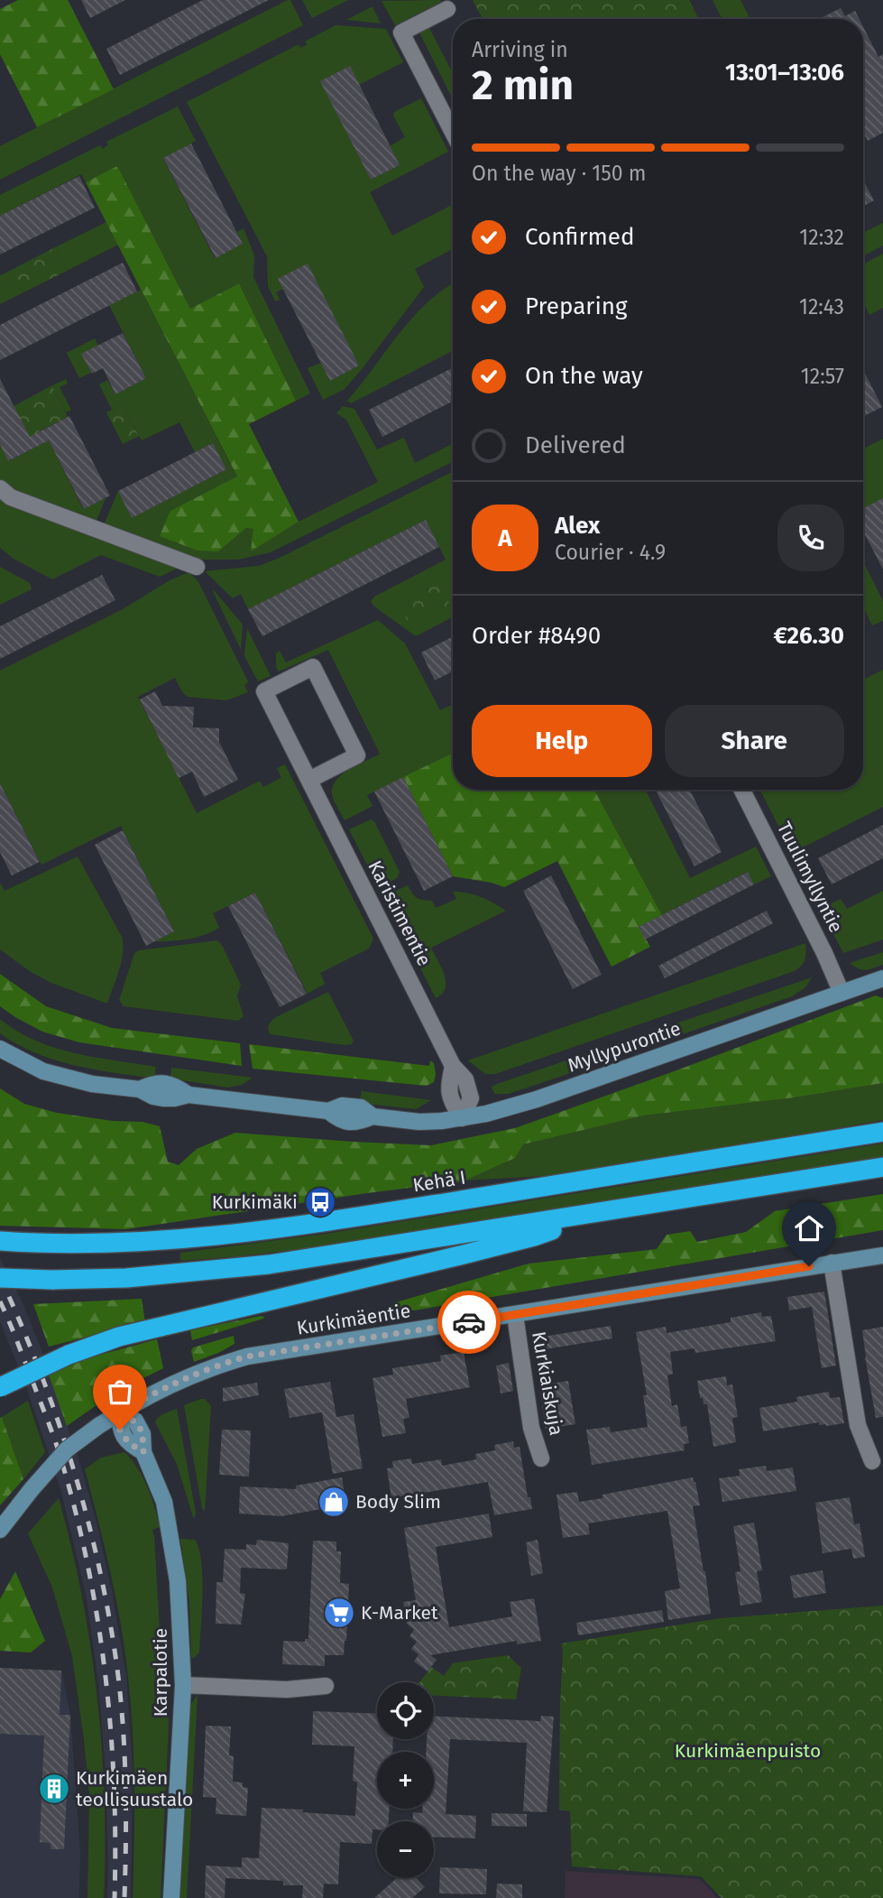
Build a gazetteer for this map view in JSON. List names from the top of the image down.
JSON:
{
  "streets": {
    "highway": ["Kehä I"],
    "street": [
      "Tuulimyllyntie",
      "Karistimentie",
      "Myllypurontie",
      "Kurkimäentie",
      "Kurkiaiskuja",
      "Karpalotie"
    ]
  },
  "crossings": [
    ["Tuulimyllyntie", "Myllypurontie"],
    ["Karistimentie", "Myllypurontie"],
    ["Kurkimäentie", "Kurkiaiskuja"],
    ["Kurkimäentie", "Karpalotie"]
  ],
  "parks": ["Kurkimäenpuisto"],
  "places": {
    "bus stop": ["Kurkimäki"],
    "shop": ["Body Slim"],
    "supermarket": ["K-Market"],
    "building": ["Kurkimäen teollisuustalo"]
  },
  "page": {
    "heading": ["2 min", "Arriving in", "13:01–13:06"],
    "panel": [
      "Alex",
      "Courier · 4.9",
      "Order #8490",
      "€26.30"
    ],
    "bar": "On the way · 150 m",
    "list": [
      ["Confirmed", "12:32"],
      ["Preparing", "12:43"],
      ["On the way", "12:57"],
      "Delivered"
    ],
    "round": "A",
    "buttons": ["Help", "Share"],
    "map_buttons": ["+", "−"]
  }
}
